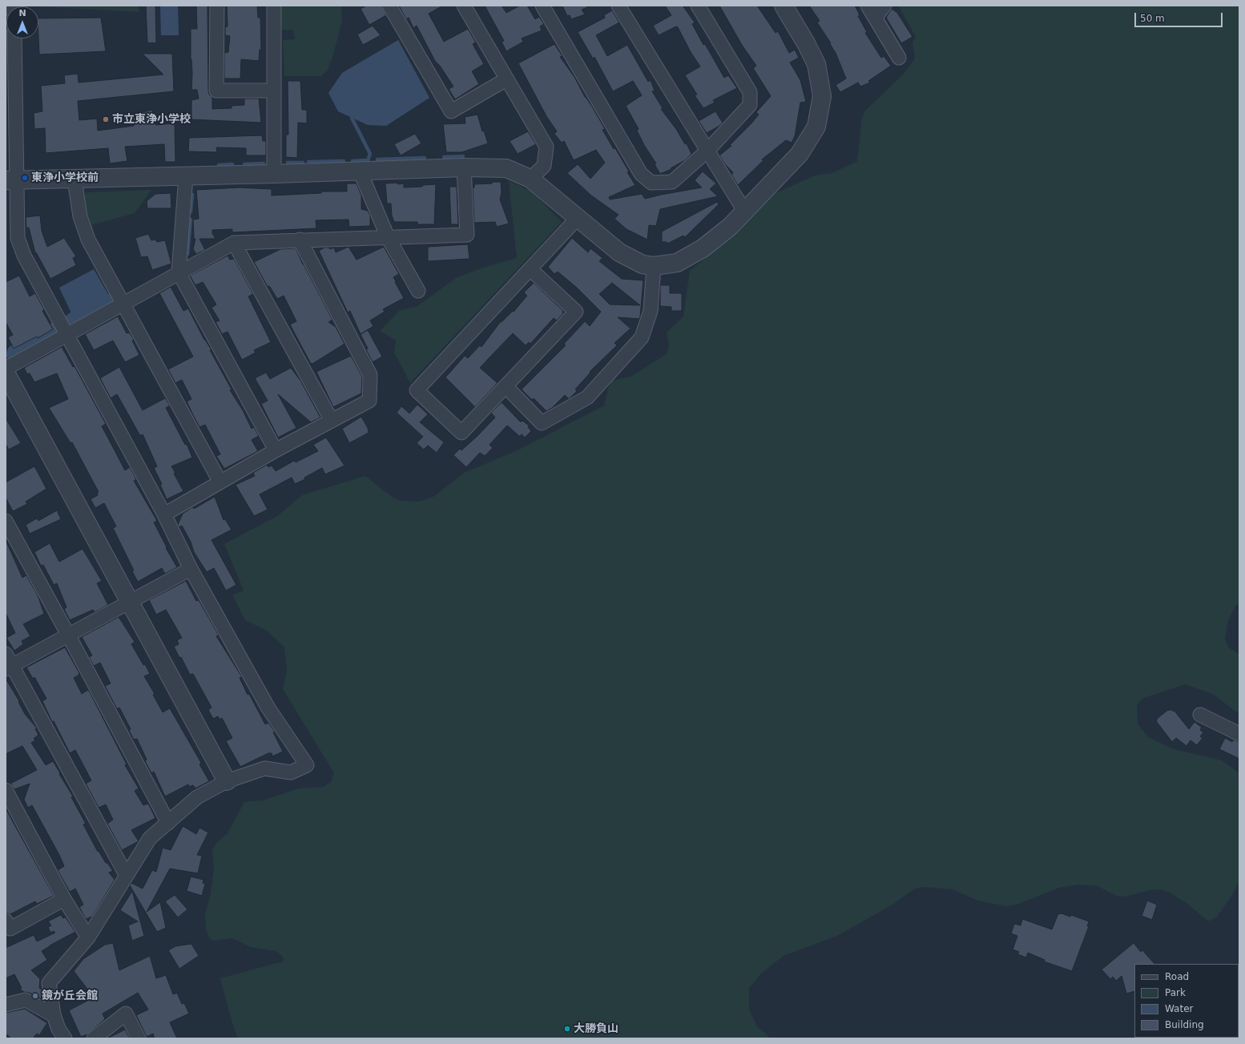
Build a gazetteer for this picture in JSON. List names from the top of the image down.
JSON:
{
  "places": [
    "市立東浄小学校",
    "東浄小学校前",
    "鏡が丘会館",
    "大勝負山"
  ],
  "legend": [
    "Road",
    "Park",
    "Water",
    "Building"
  ],
  "scale_bar": "50 m",
  "north": "top"
}
